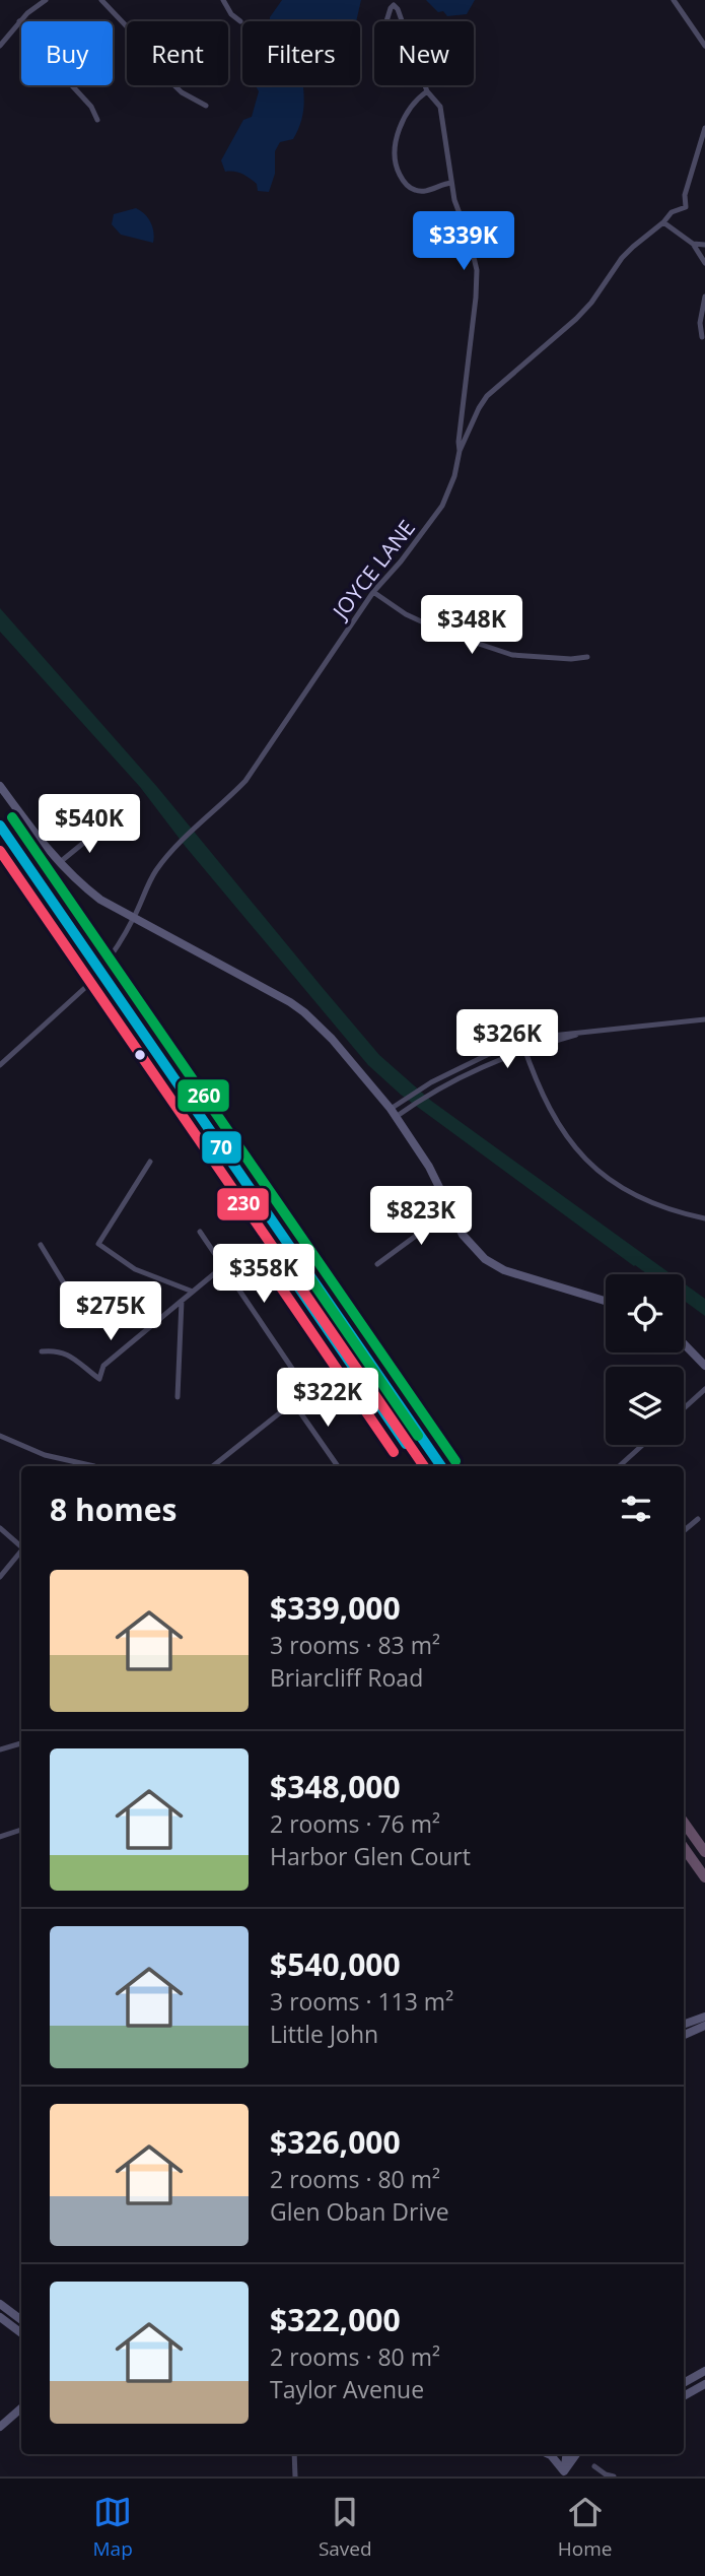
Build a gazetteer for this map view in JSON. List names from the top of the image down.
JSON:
{
  "streets": {
    "street": ["JOYCE LANE"]
  },
  "lines": ["transit line 260", "transit line 70", "transit line 230"],
  "page": {
    "chip": [
      "Buy",
      "Rent",
      "Filters",
      "New"
    ],
    "price": [
      "$339K",
      "$348K",
      "$540K",
      "$326K",
      "$823K",
      "$358K",
      "$275K",
      "$322K"
    ],
    "heading": "8 homes",
    "list": [
      {
        "name": "$339,000",
        "note": "3 rooms · 83 m² · Briarcliff Road"
      },
      {
        "name": "$348,000",
        "note": "2 rooms · 76 m² · Harbor Glen Court"
      },
      {
        "name": "$540,000",
        "note": "3 rooms · 113 m² · Little John"
      },
      {
        "name": "$326,000",
        "note": "2 rooms · 80 m² · Glen Oban Drive"
      },
      {
        "name": "$322,000",
        "note": "2 rooms · 80 m² · Taylor Avenue"
      }
    ],
    "tabs": ["Map", "Saved", "Home"]
  }
}
